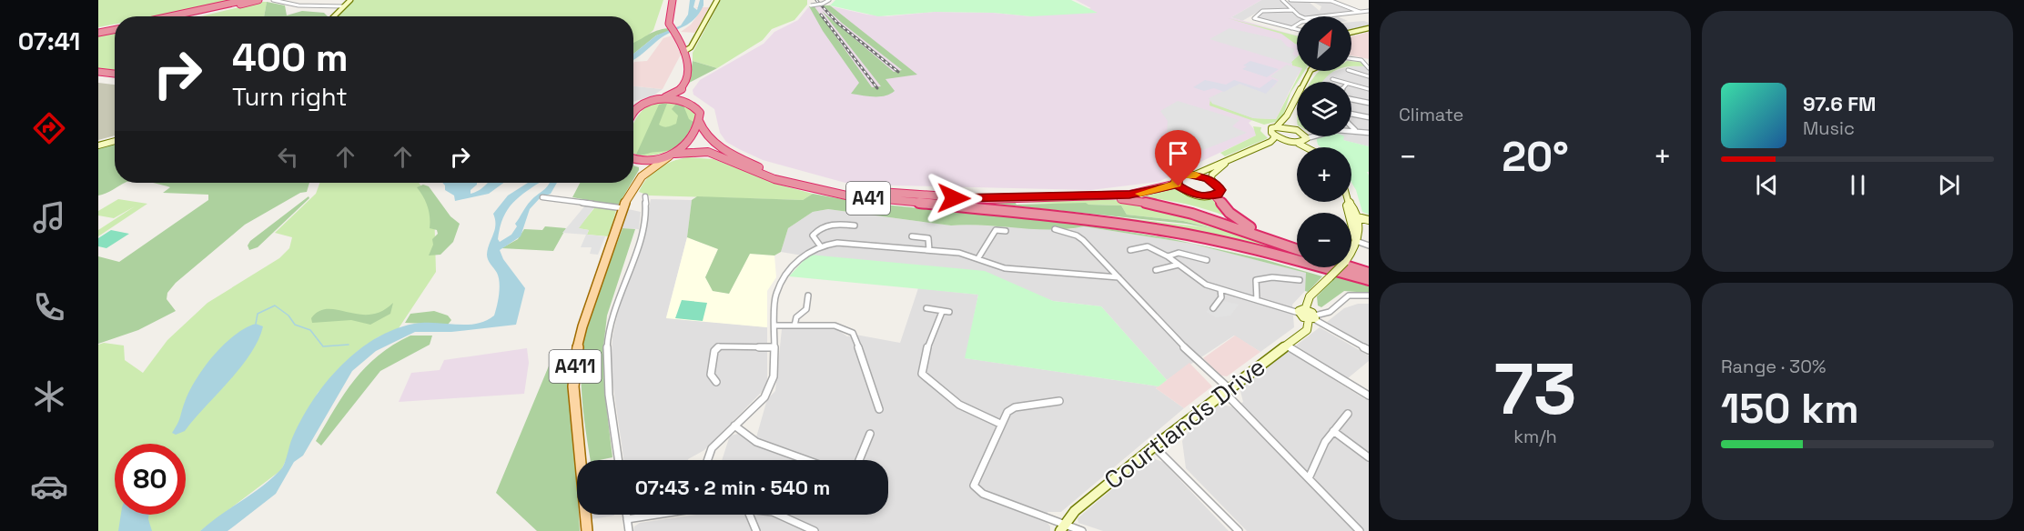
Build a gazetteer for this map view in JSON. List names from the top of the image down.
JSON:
{
  "streets": {
    "highway": ["A41"],
    "main road": ["A411"],
    "street": ["Courtlands Drive"]
  },
  "crossings": [
    ["A41", "A411"]
  ],
  "north": "top right",
  "page": {
    "tabs": "07:41",
    "tile": [
      "Climate",
      ["73", "km/h"],
      ["Range · 30%", "150 km"]
    ],
    "map_buttons": ["+", "−"],
    "turn": ["400 m", "Turn right"],
    "song": ["97.6 FM", "Music"],
    "heat": ["−", "20°", "+"],
    "limit": "80",
    "trip": "07:43 · 2 min · 540 m"
  }
}
